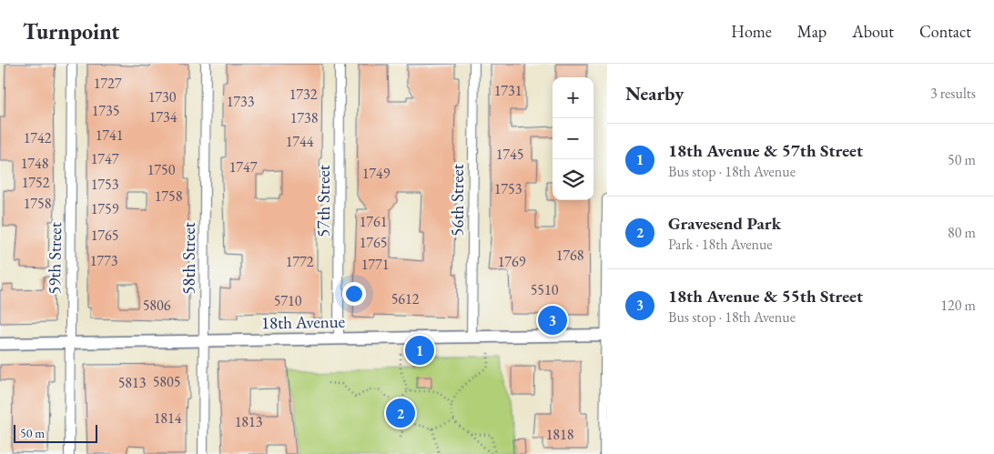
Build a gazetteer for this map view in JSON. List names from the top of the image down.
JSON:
{
  "streets": {
    "street": [
      "56th Street",
      "57th Street",
      "59th Street",
      "58th Street",
      "18th Avenue"
    ]
  },
  "crossings": [
    ["56th Street", "18th Avenue"],
    ["57th Street", "18th Avenue"],
    ["59th Street", "18th Avenue"],
    ["58th Street", "18th Avenue"]
  ],
  "house_numbers": [
    "1727",
    "1731",
    "1732",
    "1730",
    "1733",
    "1735",
    "1734",
    "1738",
    "1741",
    "1742",
    "1744",
    "1745",
    "1747",
    "1748",
    "1747",
    "1750",
    "1749",
    "1752",
    "1753",
    "1753",
    "1758",
    "1758",
    "1759",
    "1761",
    "1765",
    "1765",
    "1768",
    "1773",
    "1772",
    "1769",
    "1771",
    "5510",
    "5612",
    "5710",
    "5806",
    "5805",
    "5813",
    "1814",
    "1813",
    "1818"
  ],
  "scale_bar": "50 m",
  "page": {
    "header": "Turnpoint",
    "nav": [
      "Home",
      "Map",
      "About",
      "Contact"
    ],
    "heading": ["Nearby", "3 results"],
    "map_buttons": ["+", "−"],
    "list": [
      {
        "mark": "1",
        "name": "18th Avenue & 57th Street",
        "note": "Bus stop · 18th Avenue",
        "value": "50 m"
      },
      {
        "mark": "2",
        "name": "Gravesend Park",
        "note": "Park · 18th Avenue",
        "value": "80 m"
      },
      {
        "mark": "3",
        "name": "18th Avenue & 55th Street",
        "note": "Bus stop · 18th Avenue",
        "value": "120 m"
      }
    ],
    "pins": ["3", "1", "2"],
    "scale": "50 m"
  }
}
